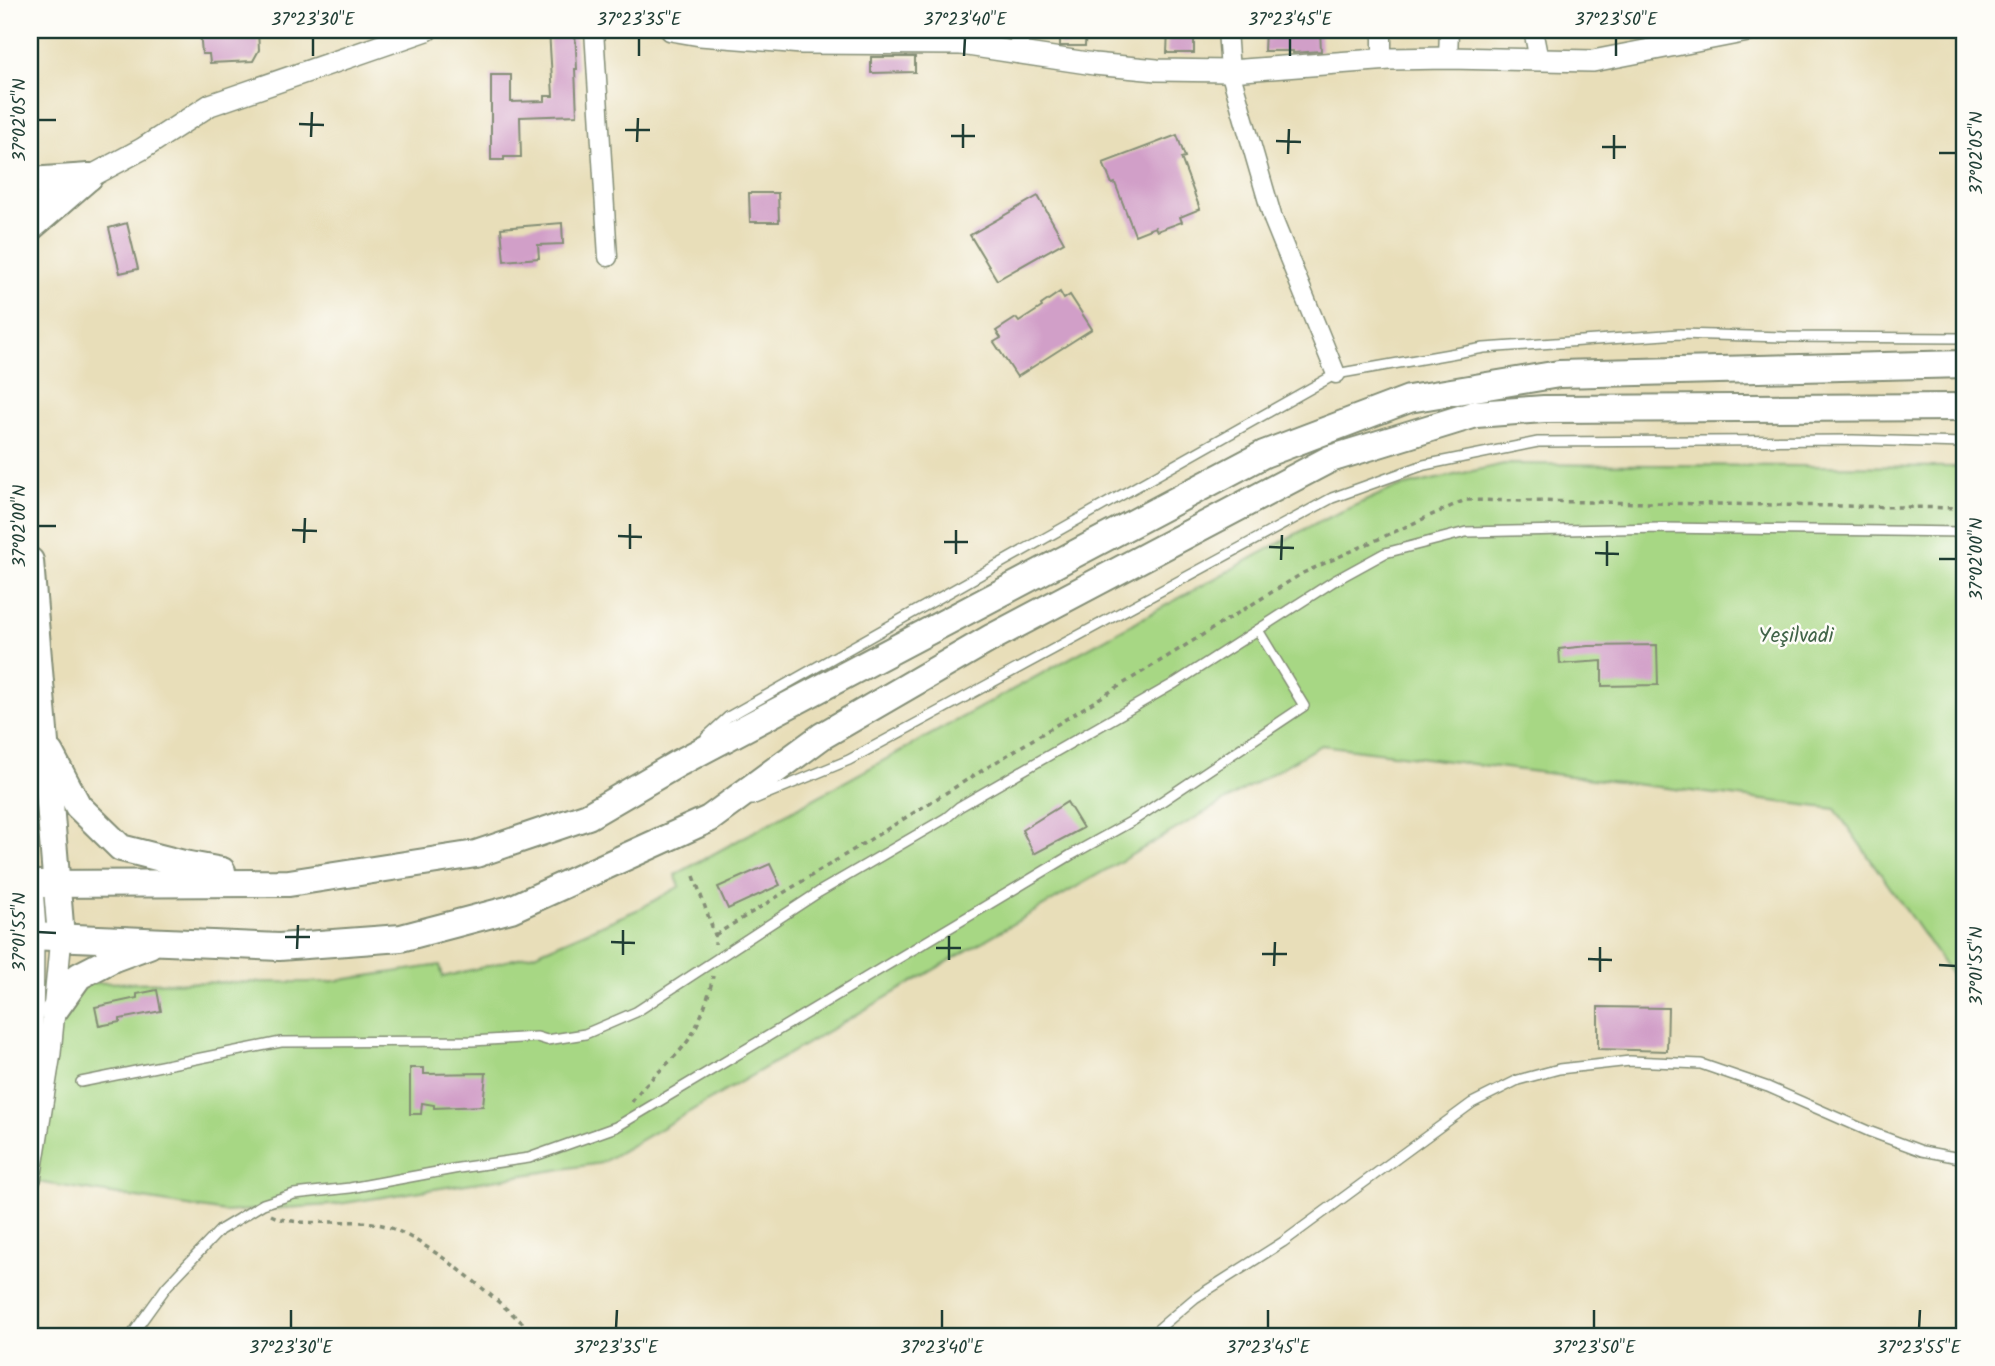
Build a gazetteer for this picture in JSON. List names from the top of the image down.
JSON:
{
  "parks": ["Yeşilvadi"],
  "coordinates": [
    "37°23'30\"E",
    "37°23'35\"E",
    "37°23'40\"E",
    "37°23'45\"E",
    "37°23'50\"E",
    "37°02'05\"N",
    "37°02'00\"N",
    "37°01'55\"N",
    "37°23'55\"E"
  ]
}
